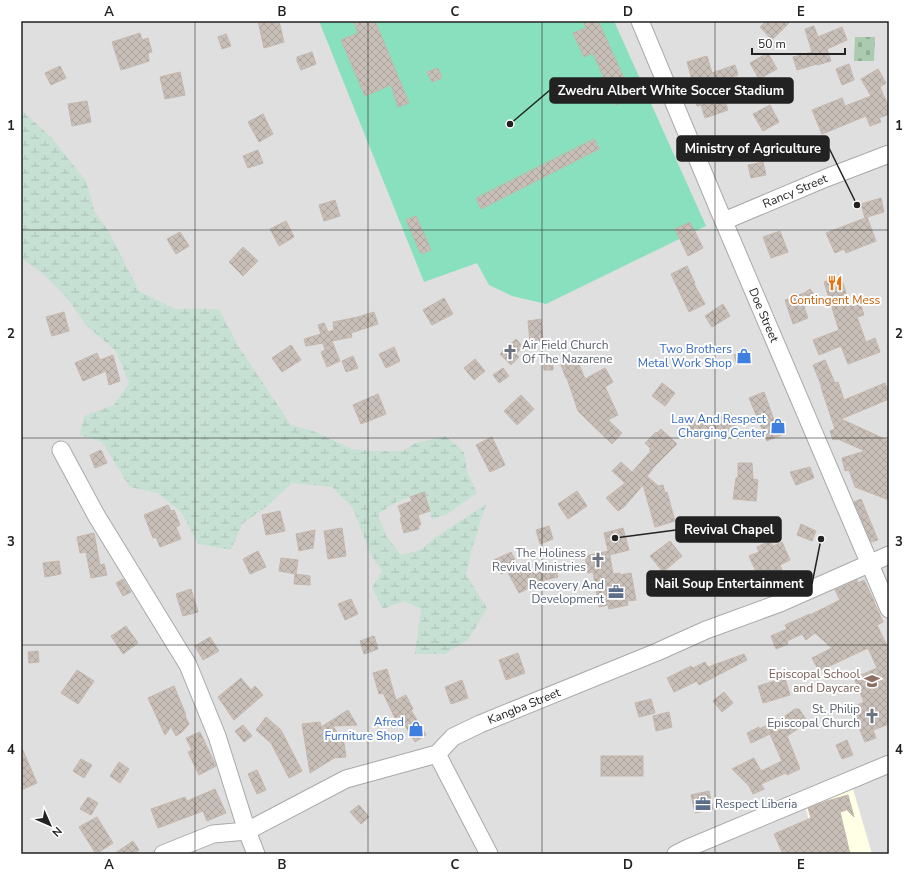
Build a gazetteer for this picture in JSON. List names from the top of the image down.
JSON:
{
  "streets": {
    "street": ["Rancy Street", "Doe Street", "Kangba Street"]
  },
  "crossings": [
    ["Rancy Street", "Doe Street"],
    ["Doe Street", "Kangba Street"]
  ],
  "places": {
    "other": [
      "Zwedru Albert White Soccer Stadium",
      "Ministry of Agriculture",
      "Revival Chapel",
      "Nail Soup Entertainment"
    ],
    "restaurant": ["Contingent Mess"],
    "church": ["Air Field Church Of The Nazarene", "The Holiness Revival Ministries", "St. Philip Episcopal Church"],
    "shop": ["Two Brothers Metal Work Shop", "Law And Respect Charging Center", "Afred Furniture Shop"],
    "office": ["Recovery And Development", "Respect Liberia"],
    "school or university": ["Episcopal School and Daycare"]
  },
  "scale_bar": "50 m",
  "north": "bottom right",
  "grid": {
    "columns": [
      "A",
      "B",
      "C",
      "D",
      "E"
    ],
    "rows": [
      "1",
      "2",
      "3",
      "4"
    ]
  }
}
